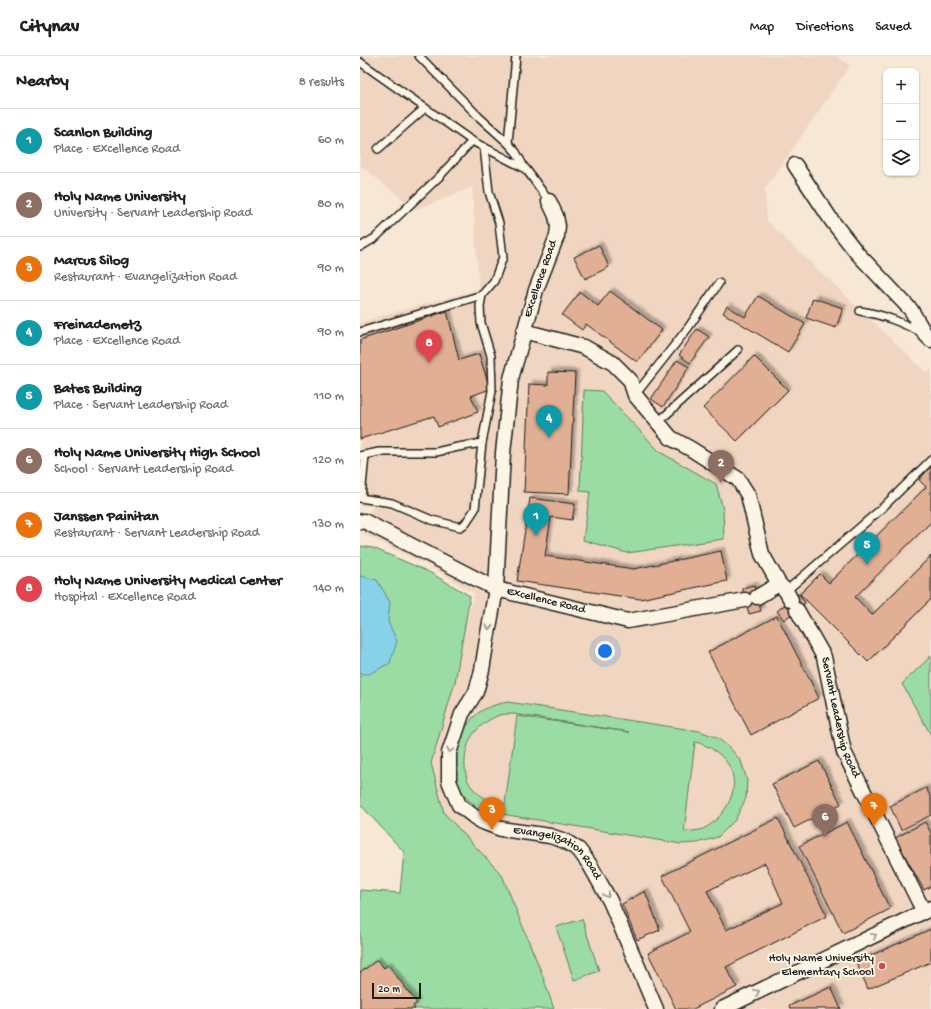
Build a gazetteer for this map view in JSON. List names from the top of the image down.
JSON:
{
  "streets": {
    "street": ["Excellence Road", "Servant Leadership Road", "Evangelization Road"]
  },
  "crossings": [
    ["Excellence Road", "Servant Leadership Road"],
    ["Excellence Road", "Evangelization Road"]
  ],
  "one_way": ["Evangelization Road"],
  "places": ["Holy Name University Elementary School"],
  "scale_bar": "20 m",
  "page": {
    "header": "Citynav",
    "nav": ["Map", "Directions", "Saved"],
    "heading": ["Nearby", "8 results"],
    "map_buttons": ["+", "−"],
    "list": [
      {
        "mark": "1",
        "name": "Scanlon Building",
        "note": "Place · Excellence Road",
        "value": "60 m"
      },
      {
        "mark": "2",
        "name": "Holy Name University",
        "note": "University · Servant Leadership Road",
        "value": "80 m"
      },
      {
        "mark": "3",
        "name": "Marcus Silog",
        "note": "Restaurant · Evangelization Road",
        "value": "90 m"
      },
      {
        "mark": "4",
        "name": "Freinademetz",
        "note": "Place · Excellence Road",
        "value": "90 m"
      },
      {
        "mark": "5",
        "name": "Bates Building",
        "note": "Place · Servant Leadership Road",
        "value": "110 m"
      },
      {
        "mark": "6",
        "name": "Holy Name University High School",
        "note": "School · Servant Leadership Road",
        "value": "120 m"
      },
      {
        "mark": "7",
        "name": "Janssen Painitan",
        "note": "Restaurant · Servant Leadership Road",
        "value": "130 m"
      },
      {
        "mark": "8",
        "name": "Holy Name University Medical Center",
        "note": "Hospital · Excellence Road",
        "value": "140 m"
      }
    ],
    "pins": [
      "8",
      "4",
      "2",
      "1",
      "5",
      "7",
      "3",
      "6"
    ],
    "scale": "20 m"
  }
}
